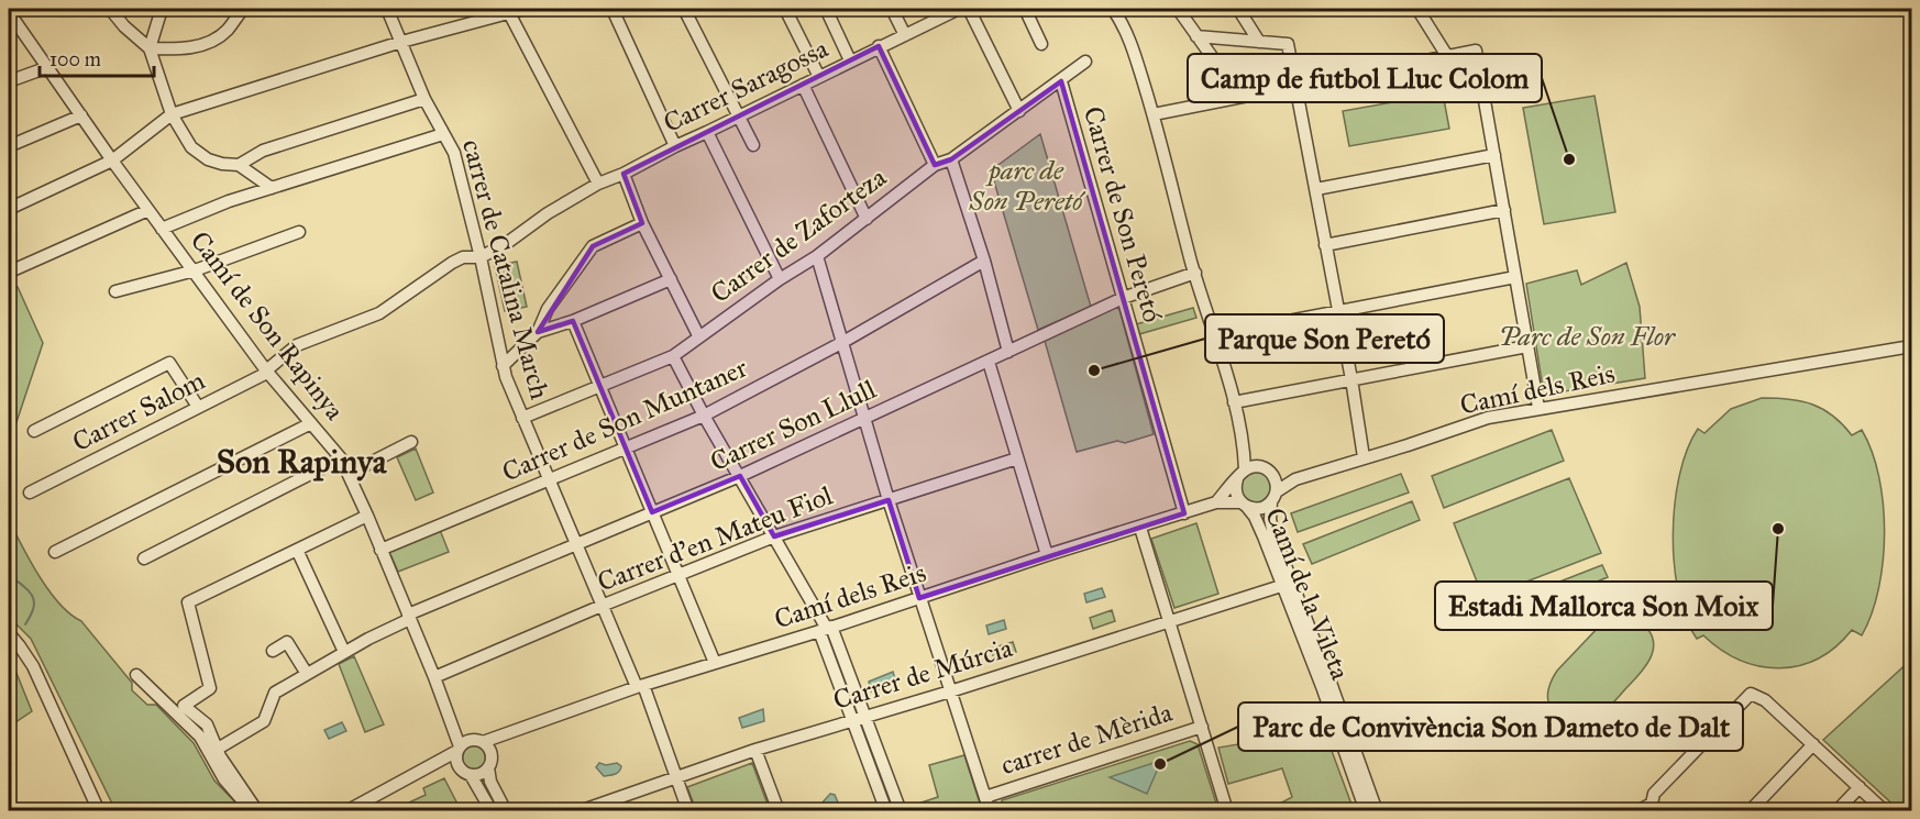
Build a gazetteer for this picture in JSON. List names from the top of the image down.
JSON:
{
  "streets": {
    "street": [
      "Carrer Saragossa",
      "Carrer de Son Peretó",
      "Carrer de Zaforteza",
      "carrer de Catalina March",
      "Camí de Son Rapinya",
      "Camí dels Reis",
      "Carrer Salom",
      "Carrer de Son Muntaner",
      "Carrer Son Llull",
      "Carrer d'en Mateu Fiol",
      "Camí de la Vileta",
      "Carrer de Múrcia",
      "carrer de Mèrida"
    ]
  },
  "crossings": [
    ["Carrer de Son Peretó", "Carrer de Zaforteza"],
    ["Carrer de Son Peretó", "Camí dels Reis"],
    ["Carrer de Son Peretó", "Carrer Son Llull"],
    ["Carrer de Zaforteza", "carrer de Catalina March"],
    ["carrer de Catalina March", "Camí dels Reis"],
    ["carrer de Catalina March", "Carrer Salom"],
    ["carrer de Catalina March", "Carrer de Son Muntaner"],
    ["carrer de Catalina March", "Carrer Son Llull"],
    ["carrer de Catalina March", "Carrer d'en Mateu Fiol"],
    ["carrer de Catalina March", "Carrer de Múrcia"],
    ["Camí de Son Rapinya", "Camí dels Reis"],
    ["Camí de Son Rapinya", "Carrer Salom"],
    ["Camí de Son Rapinya", "Carrer de Son Muntaner"],
    ["Camí de Son Rapinya", "Carrer Son Llull"],
    ["Camí de Son Rapinya", "Carrer d'en Mateu Fiol"],
    ["Camí dels Reis", "Camí de la Vileta"],
    ["Camí de la Vileta", "Carrer de Múrcia"]
  ],
  "districts": ["Son Rapinya"],
  "parks": ["parc de Son Peretó", "Parc de Son Flor"],
  "places": [
    "Camp de futbol Lluc Colom",
    "Parque Son Peretó",
    "Estadi Mallorca Son Moix",
    "Parc de Convivència Son Dameto de Dalt"
  ],
  "scale_bar": "100 m"
}
